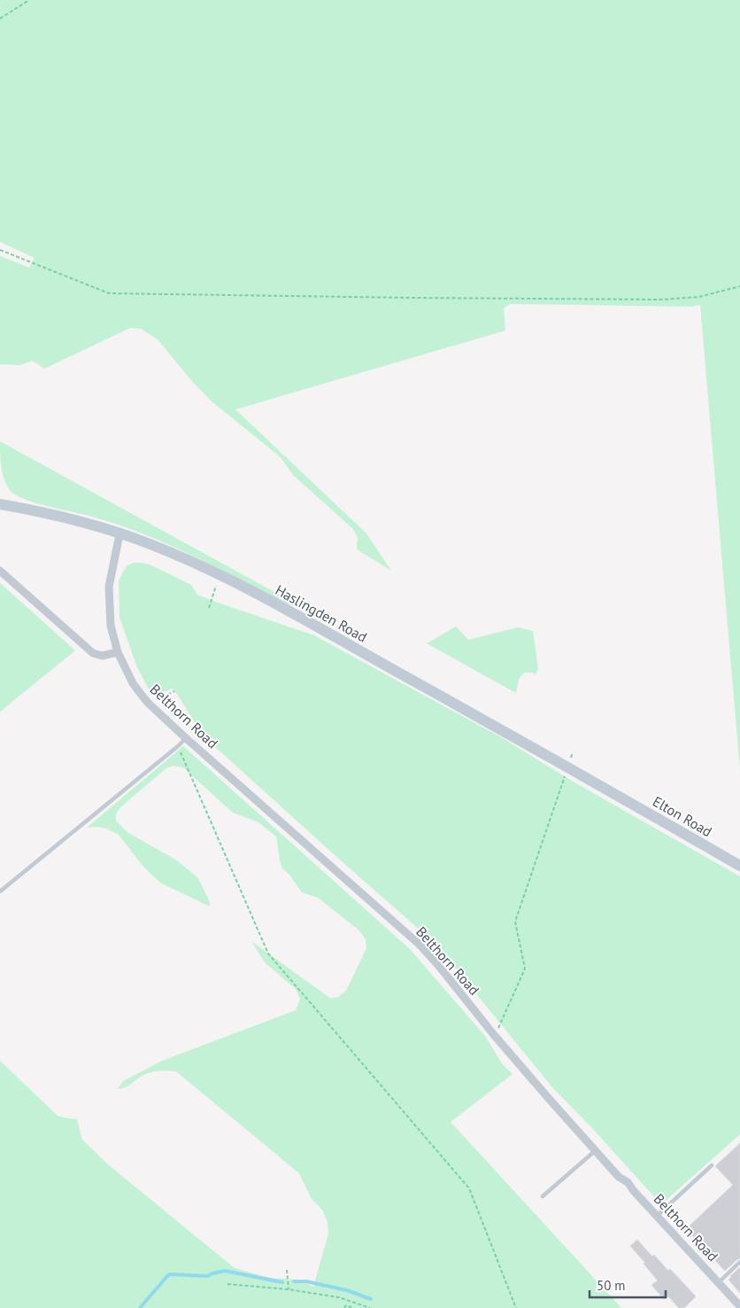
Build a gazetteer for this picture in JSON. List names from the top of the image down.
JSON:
{
  "streets": {
    "main road": ["Haslingden Road", "Elton Road"],
    "street": ["Belthorn Road"]
  },
  "crossings": [
    ["Haslingden Road", "Belthorn Road"],
    ["Haslingden Road", "Elton Road"]
  ],
  "scale_bar": "50 m"
}
